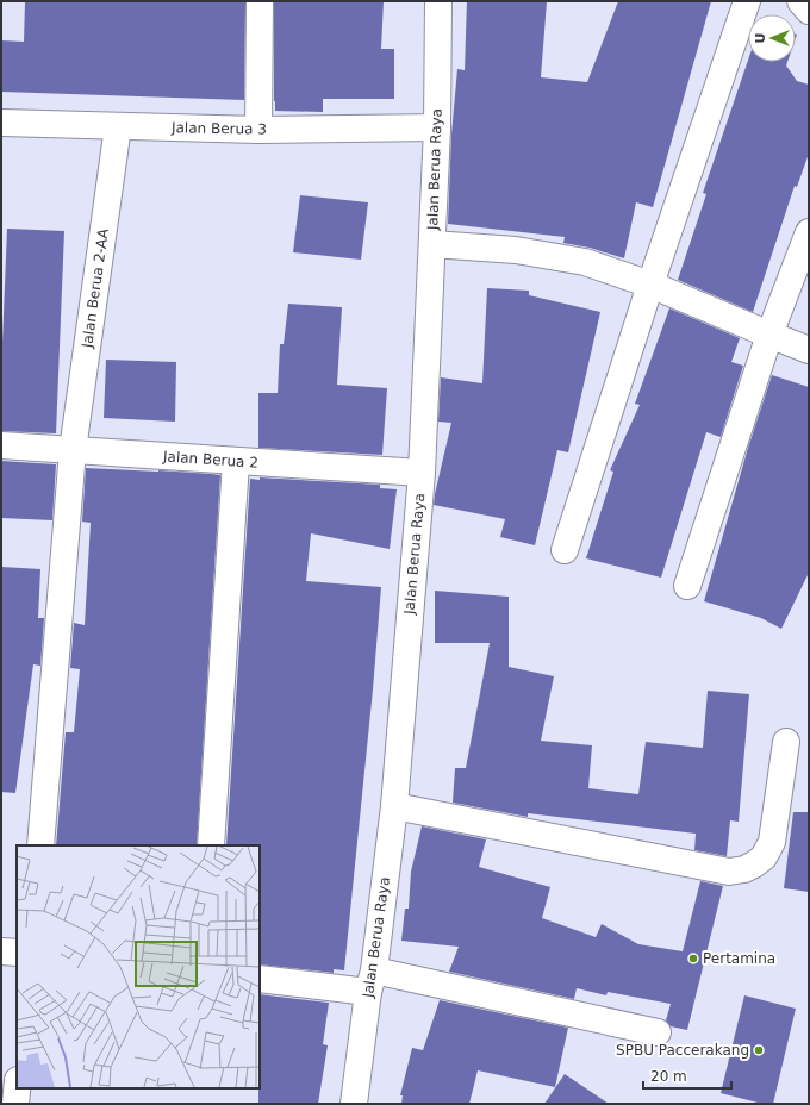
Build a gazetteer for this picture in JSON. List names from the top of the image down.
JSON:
{
  "streets": {
    "street": [
      "Jalan Berua 3",
      "Jalan Berua Raya",
      "Jalan Berua 2-AA",
      "Jalan Berua 2"
    ]
  },
  "crossings": [
    ["Jalan Berua 3", "Jalan Berua Raya"],
    ["Jalan Berua 3", "Jalan Berua 2-AA"],
    ["Jalan Berua Raya", "Jalan Berua 2"],
    ["Jalan Berua 2-AA", "Jalan Berua 2"]
  ],
  "places": ["Pertamina", "SPBU Paccerakang"],
  "scale_bar": "20 m",
  "north": "left"
}
